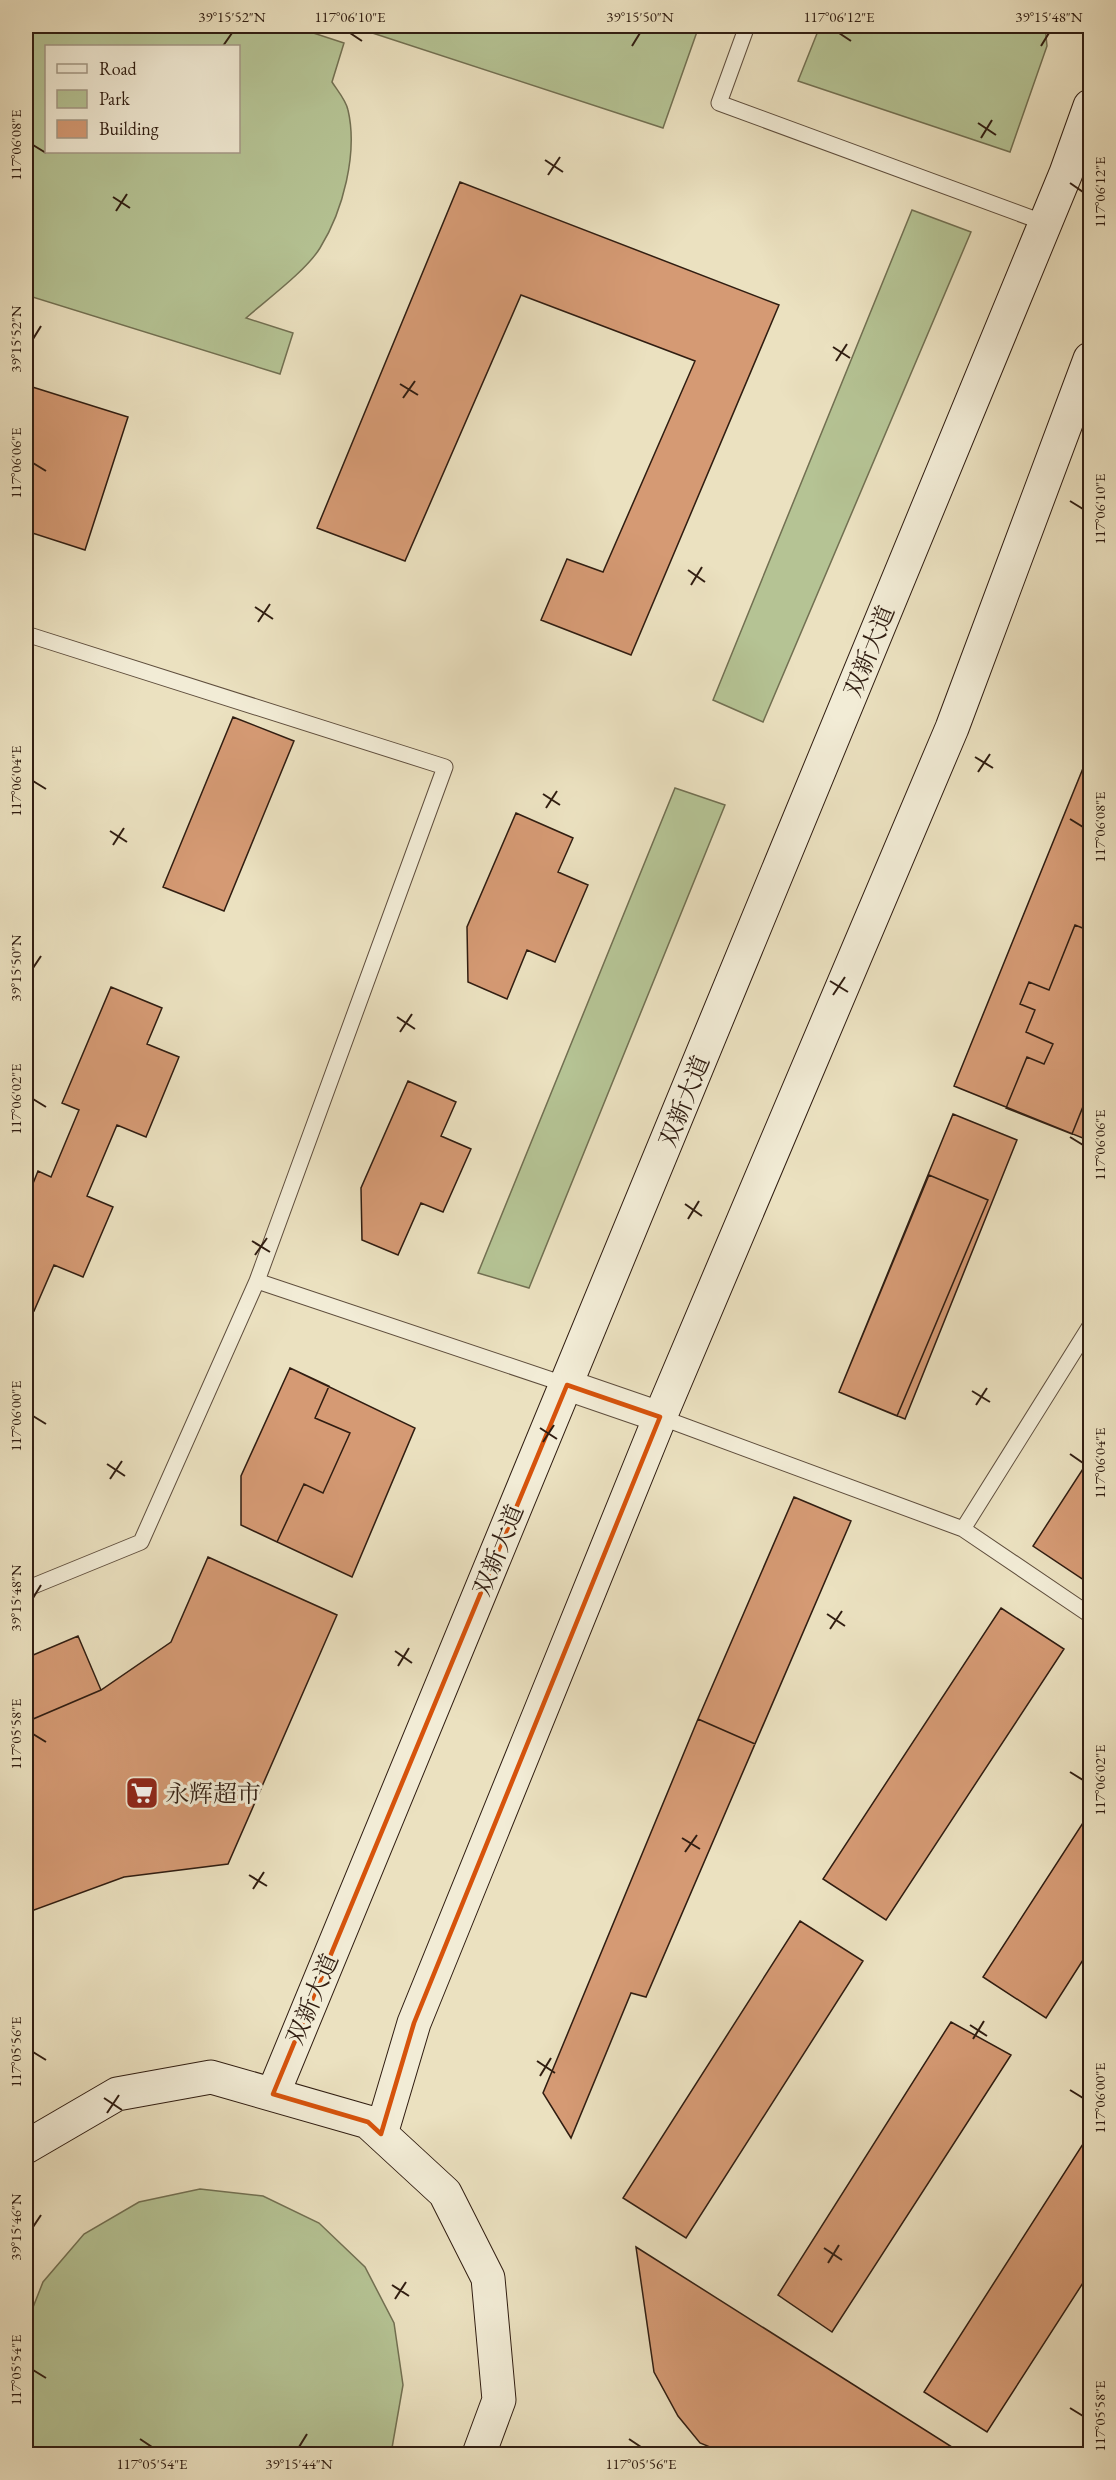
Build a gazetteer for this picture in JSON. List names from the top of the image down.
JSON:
{
  "streets": {
    "main road": ["双新大道"]
  },
  "places": {
    "supermarket": ["永辉超市"]
  },
  "legend": ["Road", "Park", "Building"],
  "coordinates": [
    "39°15'52\"N",
    "117°06'10\"E",
    "39°15'50\"N",
    "117°06'12\"E",
    "39°15'48\"N",
    "117°06'08\"E",
    "117°06'06\"E",
    "117°06'04\"E",
    "117°06'02\"E",
    "117°06'00\"E",
    "117°05'58\"E",
    "117°05'56\"E",
    "39°15'46\"N",
    "117°05'54\"E",
    "39°15'44\"N"
  ]
}
